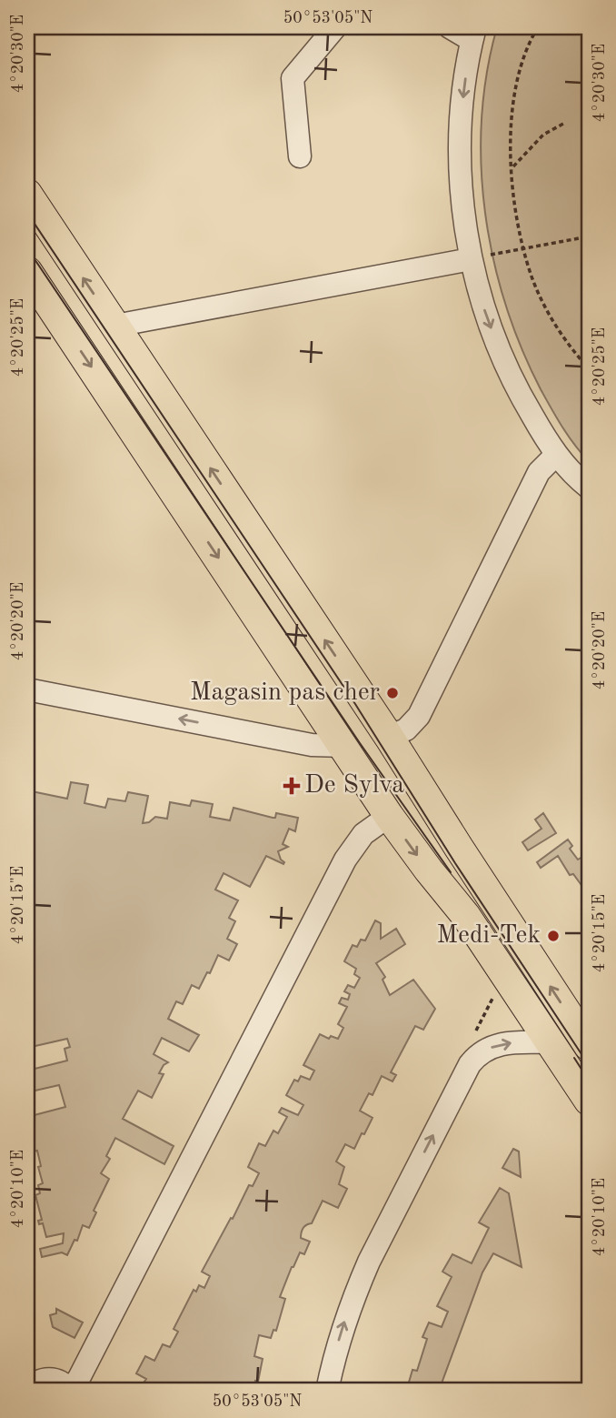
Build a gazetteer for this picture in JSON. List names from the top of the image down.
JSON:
{
  "places": {
    "other": ["Magasin pas cher", "Medi-Tek"],
    "health": ["De Sylva"]
  },
  "coordinates": [
    "50°53'05\"N",
    "4°20'30\"E",
    "4°20'25\"E",
    "4°20'20\"E",
    "4°20'15\"E",
    "4°20'10\"E"
  ]
}
